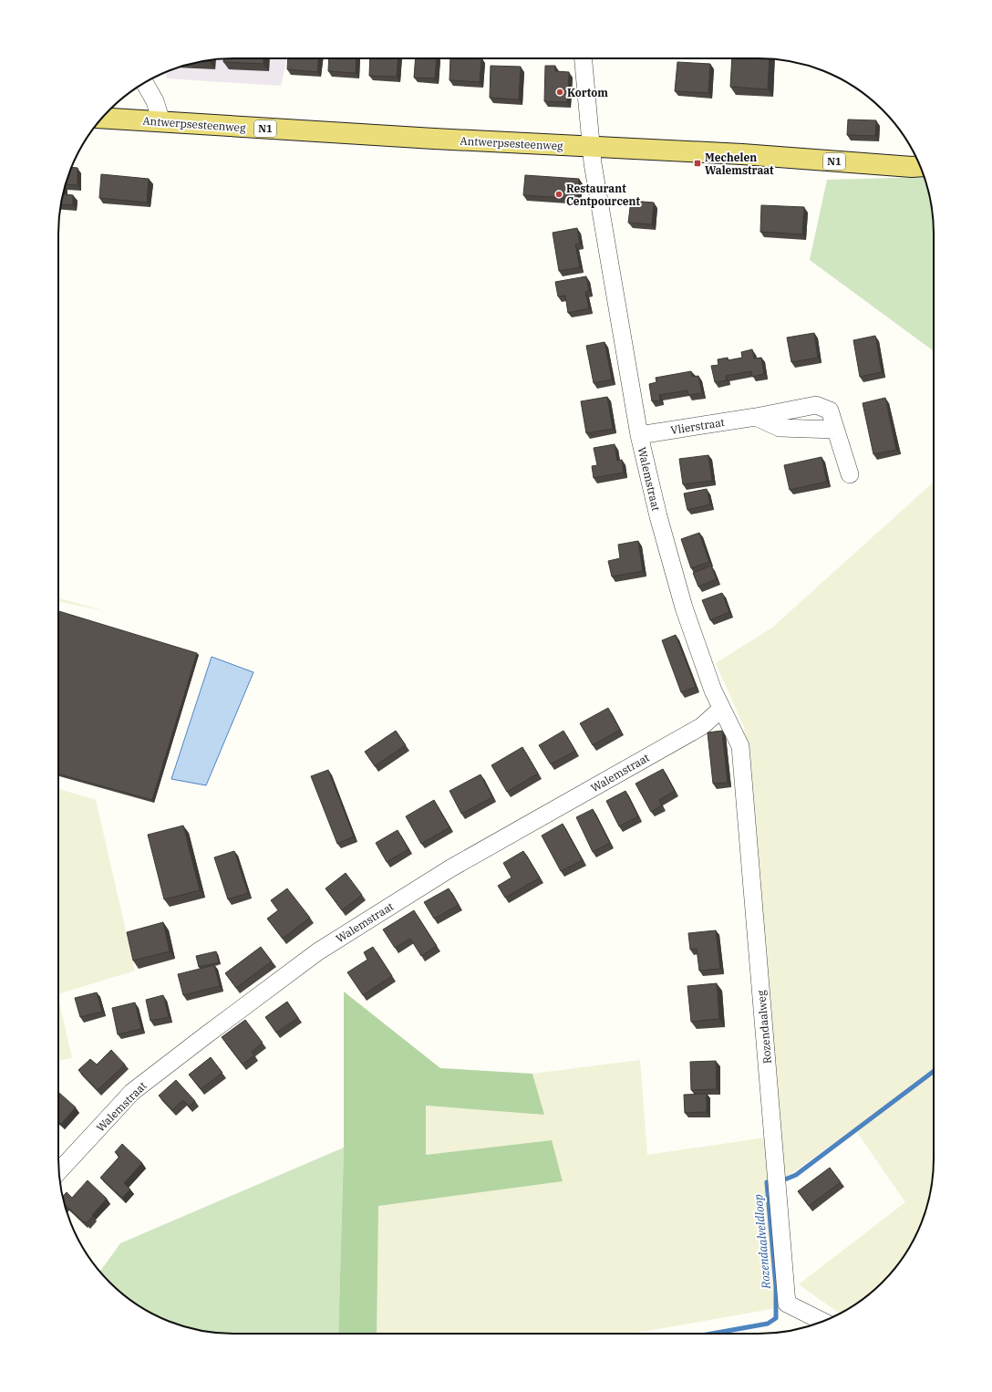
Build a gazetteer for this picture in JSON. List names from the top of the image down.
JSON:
{
  "streets": {
    "main road": ["Antwerpsesteenweg", "N1"],
    "street": ["Vlierstraat", "Walemstraat", "Rozendaalweg"]
  },
  "crossings": [
    ["Antwerpsesteenweg", "Walemstraat"],
    ["Vlierstraat", "Walemstraat"],
    ["Walemstraat", "Rozendaalweg"]
  ],
  "water": ["Rozendaalveldloop"],
  "places": {
    "other": ["Kortom", "Restaurant Centpourcent"],
    "transit": ["Mechelen Walemstraat"]
  }
}
